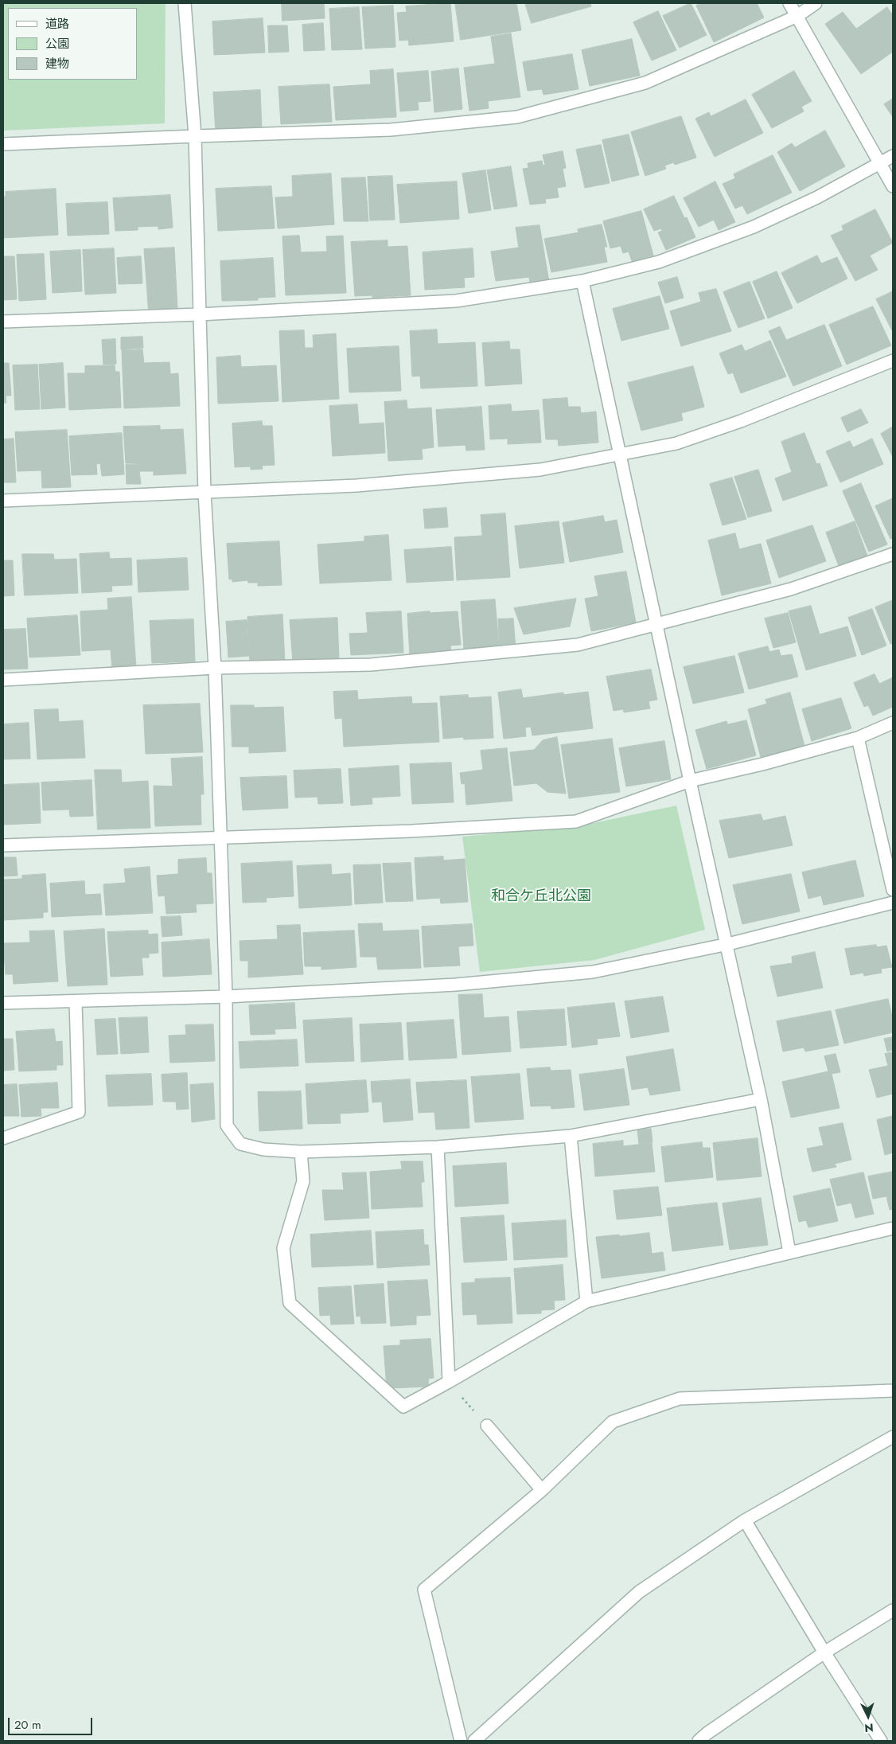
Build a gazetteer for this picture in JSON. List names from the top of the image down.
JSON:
{
  "parks": ["和合ケ丘北公園"],
  "legend": ["道路", "公園", "建物"],
  "scale_bar": "20 m",
  "north": "bottom"
}
